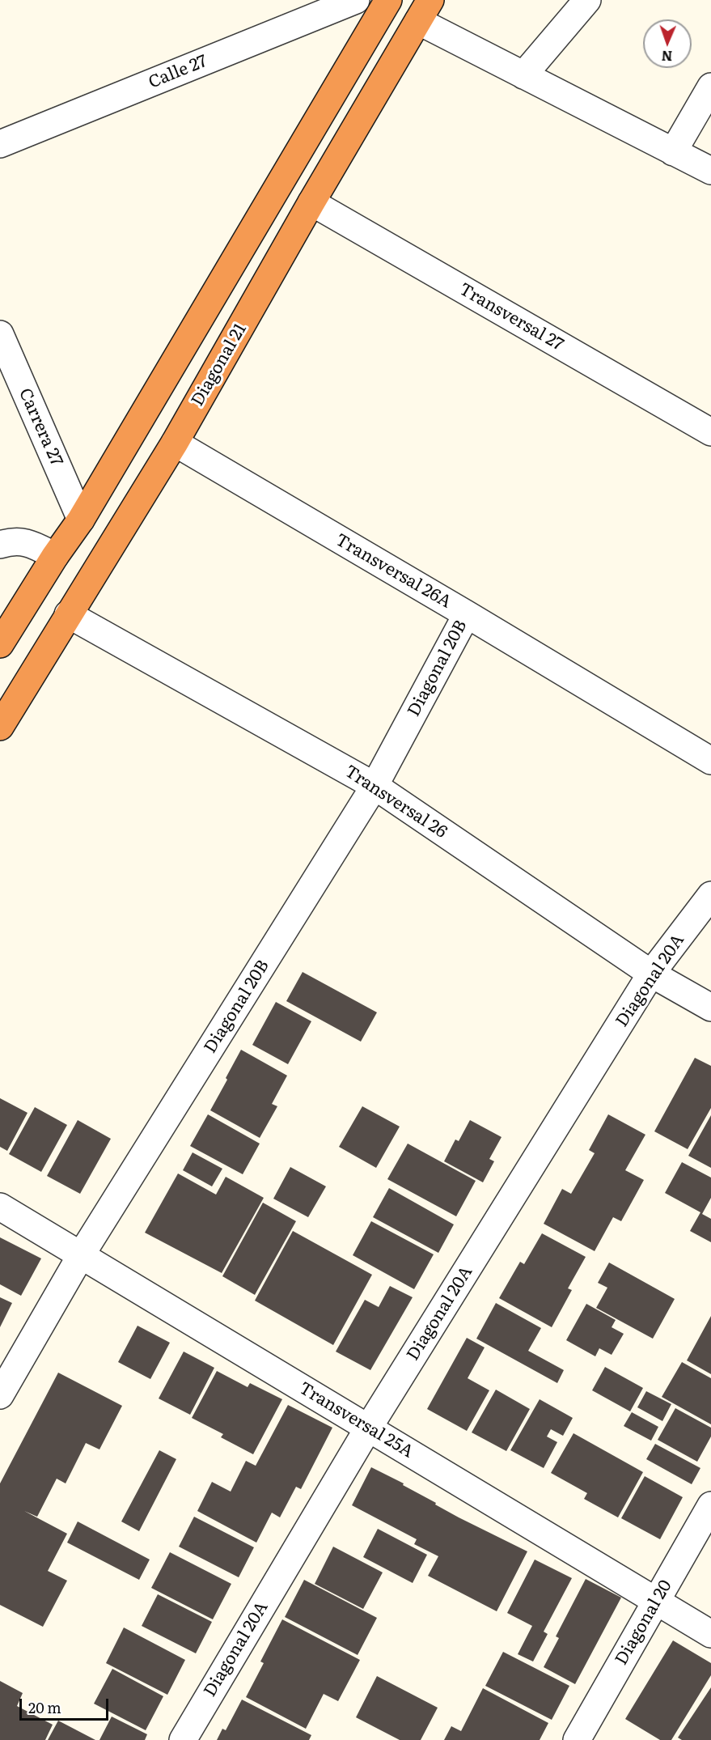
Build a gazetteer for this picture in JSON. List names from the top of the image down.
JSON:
{
  "streets": {
    "highway": ["Diagonal 21"],
    "street": [
      "Calle 27",
      "Transversal 27",
      "Carrera 27",
      "Transversal 26A",
      "Diagonal 20B",
      "Transversal 26",
      "Diagonal 20A",
      "Transversal 25A",
      "Diagonal 20"
    ]
  },
  "crossings": [
    ["Transversal 27", "Diagonal 21"],
    ["Diagonal 21", "Transversal 26A"],
    ["Diagonal 21", "Transversal 26"],
    ["Transversal 26A", "Diagonal 20B"],
    ["Diagonal 20B", "Transversal 26"],
    ["Diagonal 20B", "Transversal 25A"],
    ["Transversal 26", "Diagonal 20A"],
    ["Diagonal 20A", "Transversal 25A"],
    ["Transversal 25A", "Diagonal 20"]
  ],
  "scale_bar": "20 m",
  "north": "bottom"
}
